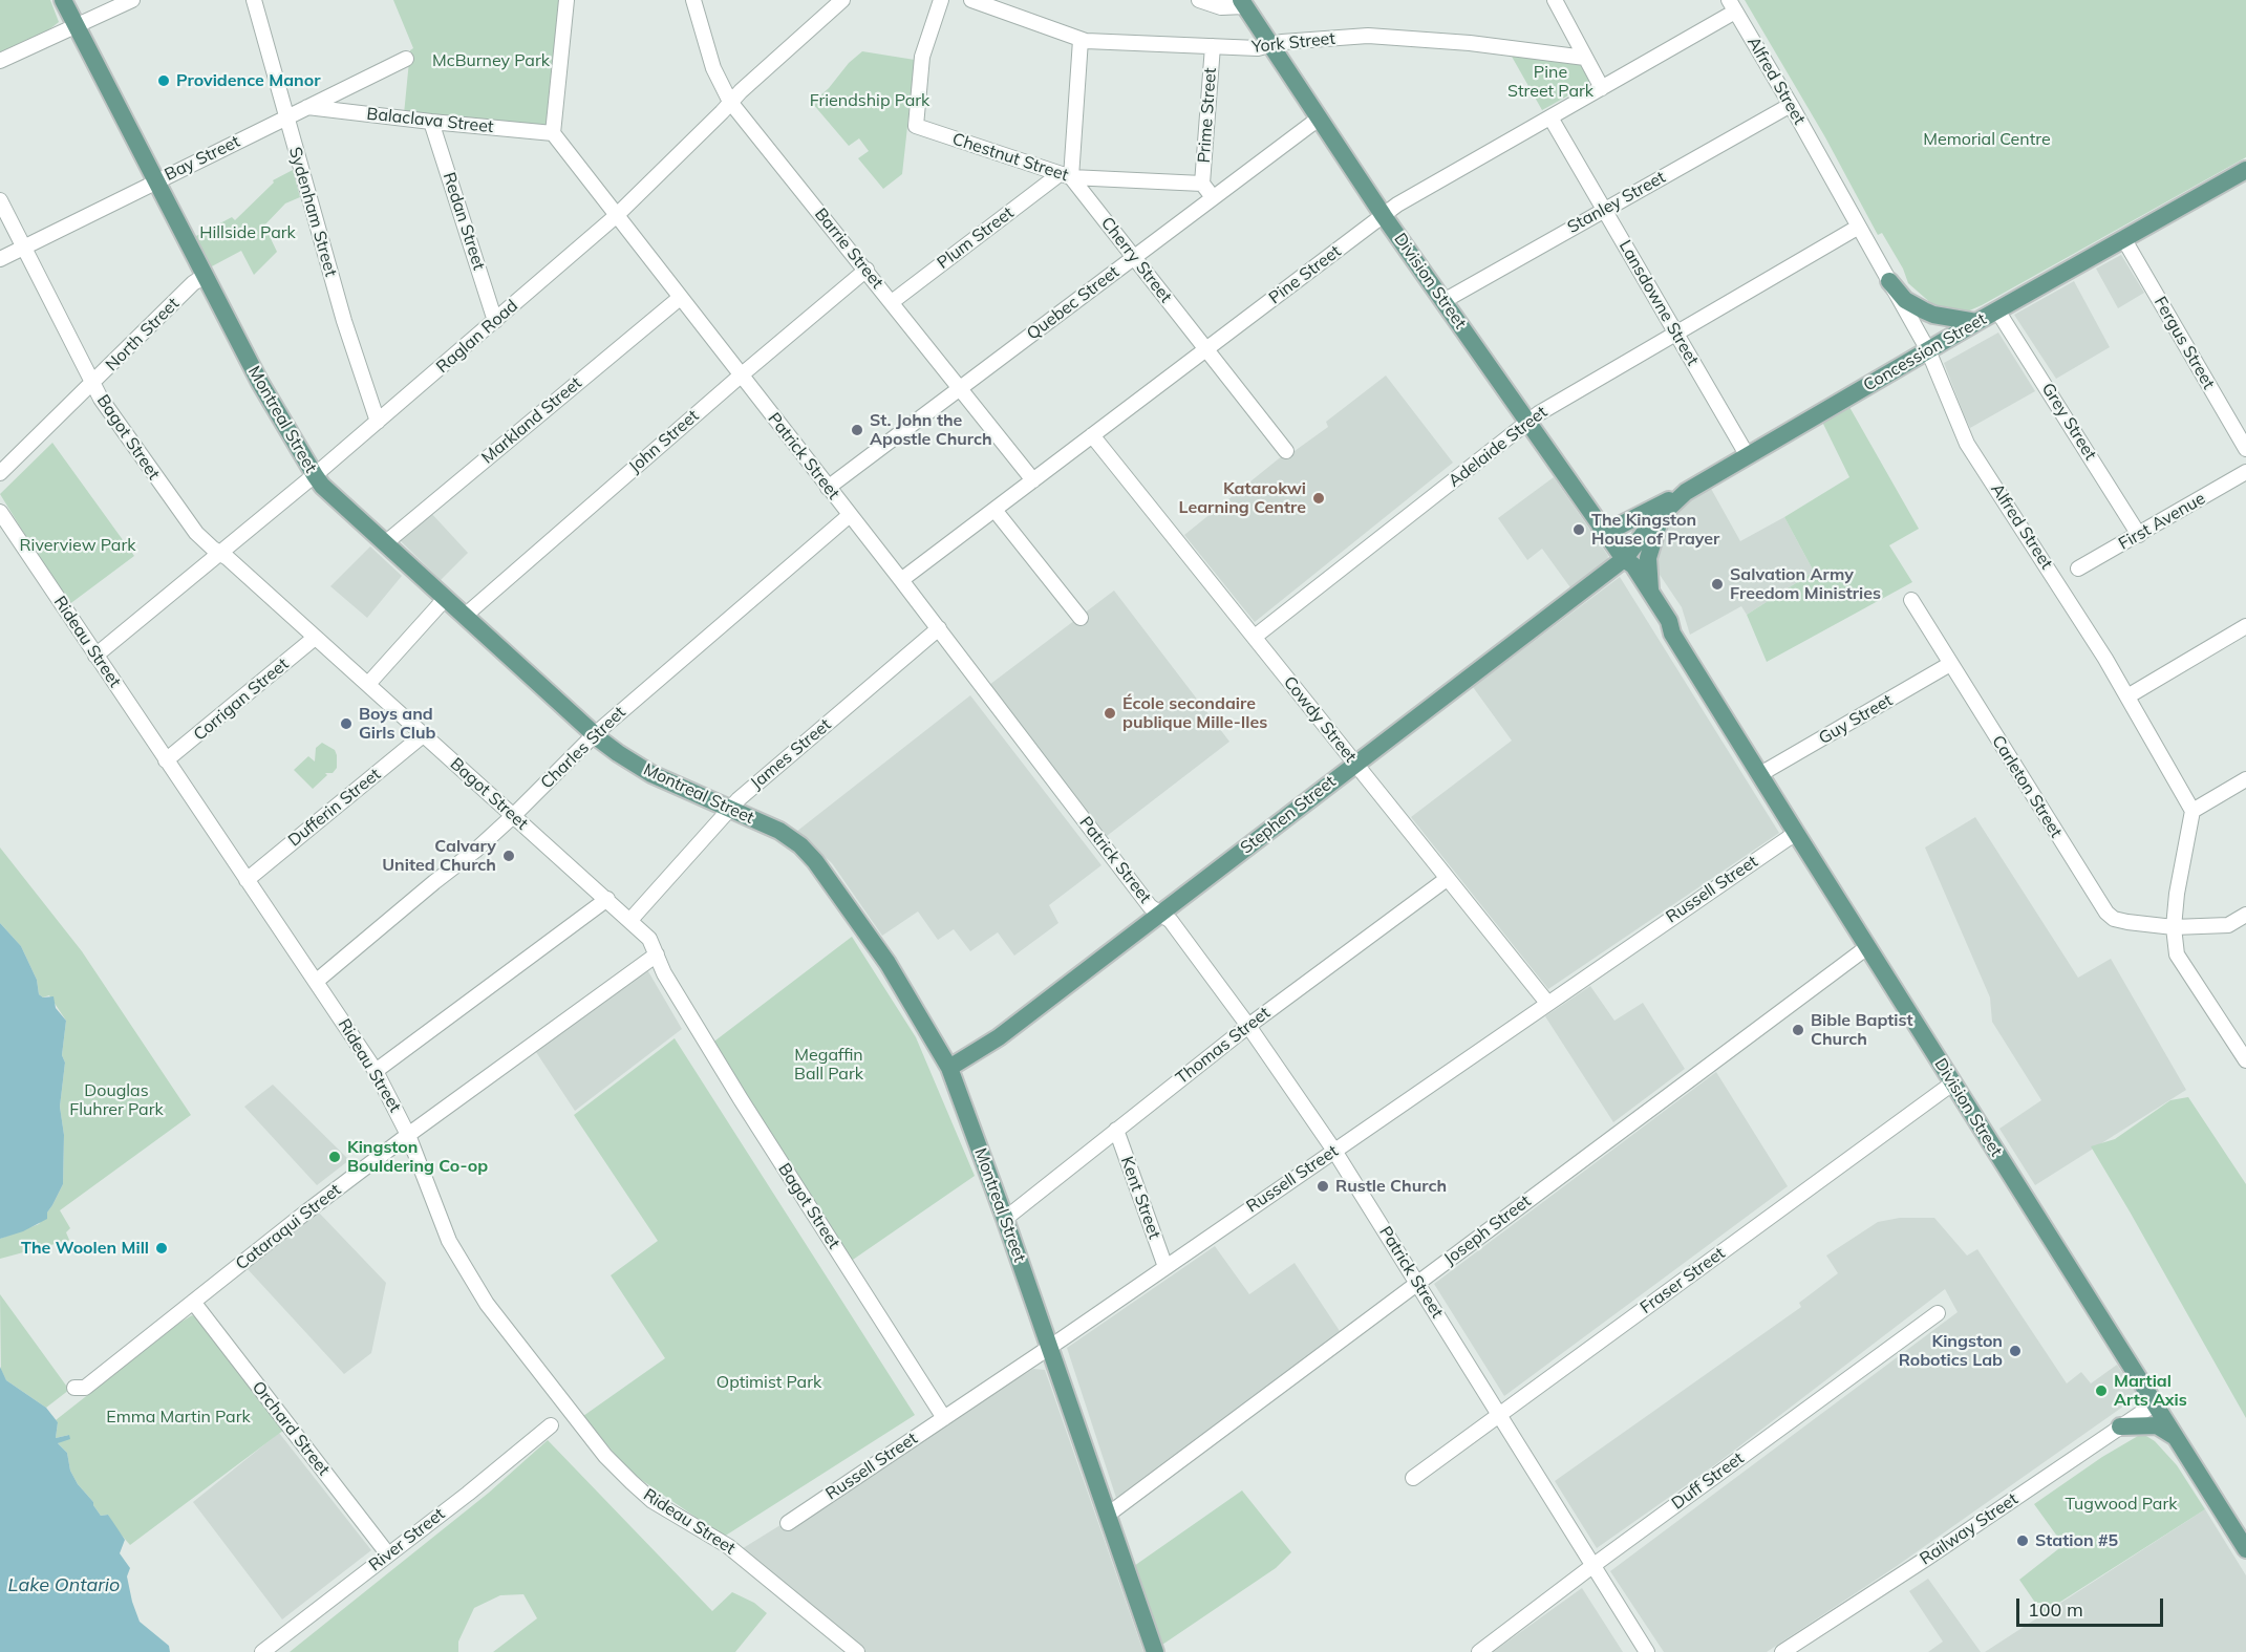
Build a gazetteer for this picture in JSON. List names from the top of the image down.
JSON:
{
  "streets": {
    "main road": [
      "Division Street",
      "Concession Street",
      "Montreal Street",
      "Stephen Street"
    ],
    "street": [
      "York Street",
      "Alfred Street",
      "Prime Street",
      "Balaclava Street",
      "Chestnut Street",
      "Bay Street",
      "Stanley Street",
      "Sydenham Street",
      "Redan Street",
      "Plum Street",
      "Barrie Street",
      "Cherry Street",
      "Pine Street",
      "Quebec Street",
      "Lansdowne Street",
      "North Street",
      "Raglan Road",
      "Fergus Street",
      "Markland Street",
      "Grey Street",
      "Bagot Street",
      "John Street",
      "Adelaide Street",
      "Patrick Street",
      "First Avenue",
      "Rideau Street",
      "Corrigan Street",
      "Cowdy Street",
      "Guy Street",
      "Charles Street",
      "James Street",
      "Carleton Street",
      "Dufferin Street",
      "Russell Street",
      "Thomas Street",
      "Kent Street",
      "Cataraqui Street",
      "Joseph Street",
      "Fraser Street",
      "Orchard Street",
      "Duff Street",
      "Railway Street",
      "River Street"
    ]
  },
  "crossings": [
    ["York Street", "Prime Street"],
    ["York Street", "Division Street"],
    ["Alfred Street", "Stanley Street"],
    ["Alfred Street", "Pine Street"],
    ["Alfred Street", "Concession Street"],
    ["Alfred Street", "Adelaide Street"],
    ["Prime Street", "Chestnut Street"],
    ["Balaclava Street", "Bay Street"],
    ["Balaclava Street", "Redan Street"],
    ["Balaclava Street", "Patrick Street"],
    ["Chestnut Street", "Plum Street"],
    ["Chestnut Street", "Cherry Street"],
    ["Bay Street", "Sydenham Street"],
    ["Bay Street", "Montreal Street"],
    ["Bay Street", "Bagot Street"],
    ["Stanley Street", "Division Street"],
    ["Stanley Street", "Lansdowne Street"],
    ["Sydenham Street", "Raglan Road"],
    ["Redan Street", "Raglan Road"],
    ["Plum Street", "Barrie Street"],
    ["Plum Street", "Cherry Street"],
    ["Barrie Street", "Pine Street"],
    ["Barrie Street", "Quebec Street"],
    ["Barrie Street", "Raglan Road"],
    ["Barrie Street", "John Street"],
    ["Cherry Street", "Pine Street"],
    ["Cherry Street", "Quebec Street"],
    ["Pine Street", "Division Street"],
    ["Pine Street", "Lansdowne Street"],
    ["Pine Street", "Patrick Street"],
    ["Pine Street", "Cowdy Street"],
    ["Division Street", "Quebec Street"],
    ["Division Street", "Concession Street"],
    ["Division Street", "Adelaide Street"],
    ["Division Street", "Guy Street"],
    ["Division Street", "Stephen Street"],
    ["Division Street", "Russell Street"],
    ["Division Street", "Joseph Street"],
    ["Division Street", "Fraser Street"],
    ["Division Street", "Railway Street"],
    ["Quebec Street", "Patrick Street"],
    ["Lansdowne Street", "Concession Street"],
    ["Lansdowne Street", "Adelaide Street"],
    ["North Street", "Montreal Street"],
    ["North Street", "Bagot Street"],
    ["Raglan Road", "Montreal Street"],
    ["Raglan Road", "Bagot Street"],
    ["Raglan Road", "Patrick Street"],
    ["Raglan Road", "Rideau Street"],
    ["Fergus Street", "Concession Street"],
    ["Concession Street", "Grey Street"],
    ["Concession Street", "Stephen Street"],
    ["Montreal Street", "Markland Street"],
    ["Montreal Street", "John Street"],
    ["Montreal Street", "Charles Street"],
    ["Montreal Street", "James Street"],
    ["Montreal Street", "Stephen Street"],
    ["Montreal Street", "Russell Street"],
    ["Montreal Street", "Thomas Street"],
    ["Montreal Street", "Joseph Street"],
    ["Markland Street", "Patrick Street"],
    ["Grey Street", "First Avenue"],
    ["Bagot Street", "Corrigan Street"],
    ["Bagot Street", "Charles Street"],
    ["Bagot Street", "James Street"],
    ["Bagot Street", "Dufferin Street"],
    ["Bagot Street", "Russell Street"],
    ["Bagot Street", "Cataraqui Street"],
    ["John Street", "Patrick Street"],
    ["Adelaide Street", "Cowdy Street"],
    ["Patrick Street", "Charles Street"],
    ["Patrick Street", "James Street"],
    ["Patrick Street", "Stephen Street"],
    ["Patrick Street", "Russell Street"],
    ["Patrick Street", "Thomas Street"],
    ["Patrick Street", "Joseph Street"],
    ["Patrick Street", "Fraser Street"],
    ["Patrick Street", "Duff Street"],
    ["Rideau Street", "Corrigan Street"],
    ["Rideau Street", "Charles Street"],
    ["Rideau Street", "Dufferin Street"],
    ["Rideau Street", "Cataraqui Street"],
    ["Cowdy Street", "Stephen Street"],
    ["Cowdy Street", "Russell Street"],
    ["Cowdy Street", "Thomas Street"],
    ["Guy Street", "Carleton Street"],
    ["Russell Street", "Kent Street"],
    ["Thomas Street", "Kent Street"],
    ["Cataraqui Street", "Orchard Street"],
    ["Orchard Street", "River Street"]
  ],
  "water": ["Lake Ontario"],
  "parks": [
    "McBurney Park",
    "Pine Street Park",
    "Friendship Park",
    "Memorial Centre",
    "Hillside Park",
    "Riverview Park",
    "Megaffin Ball Park",
    "Douglas Fluhrer Park",
    "Optimist Park",
    "Emma Martin Park",
    "Tugwood Park"
  ],
  "places": [
    "Providence Manor",
    "St. John the Apostle Church",
    "Katarokwi Learning Centre",
    "The Kingston House of Prayer",
    "Salvation Army Freedom Ministries",
    "École secondaire publique Mille-Iles",
    "Boys and Girls Club",
    "Calvary United Church",
    "Bible Baptist Church",
    "Kingston Bouldering Co-op",
    "Rustle Church",
    "The Woolen Mill",
    "Kingston Robotics Lab",
    "Martial Arts Axis",
    "Station #5"
  ],
  "scale_bar": "100 m"
}
